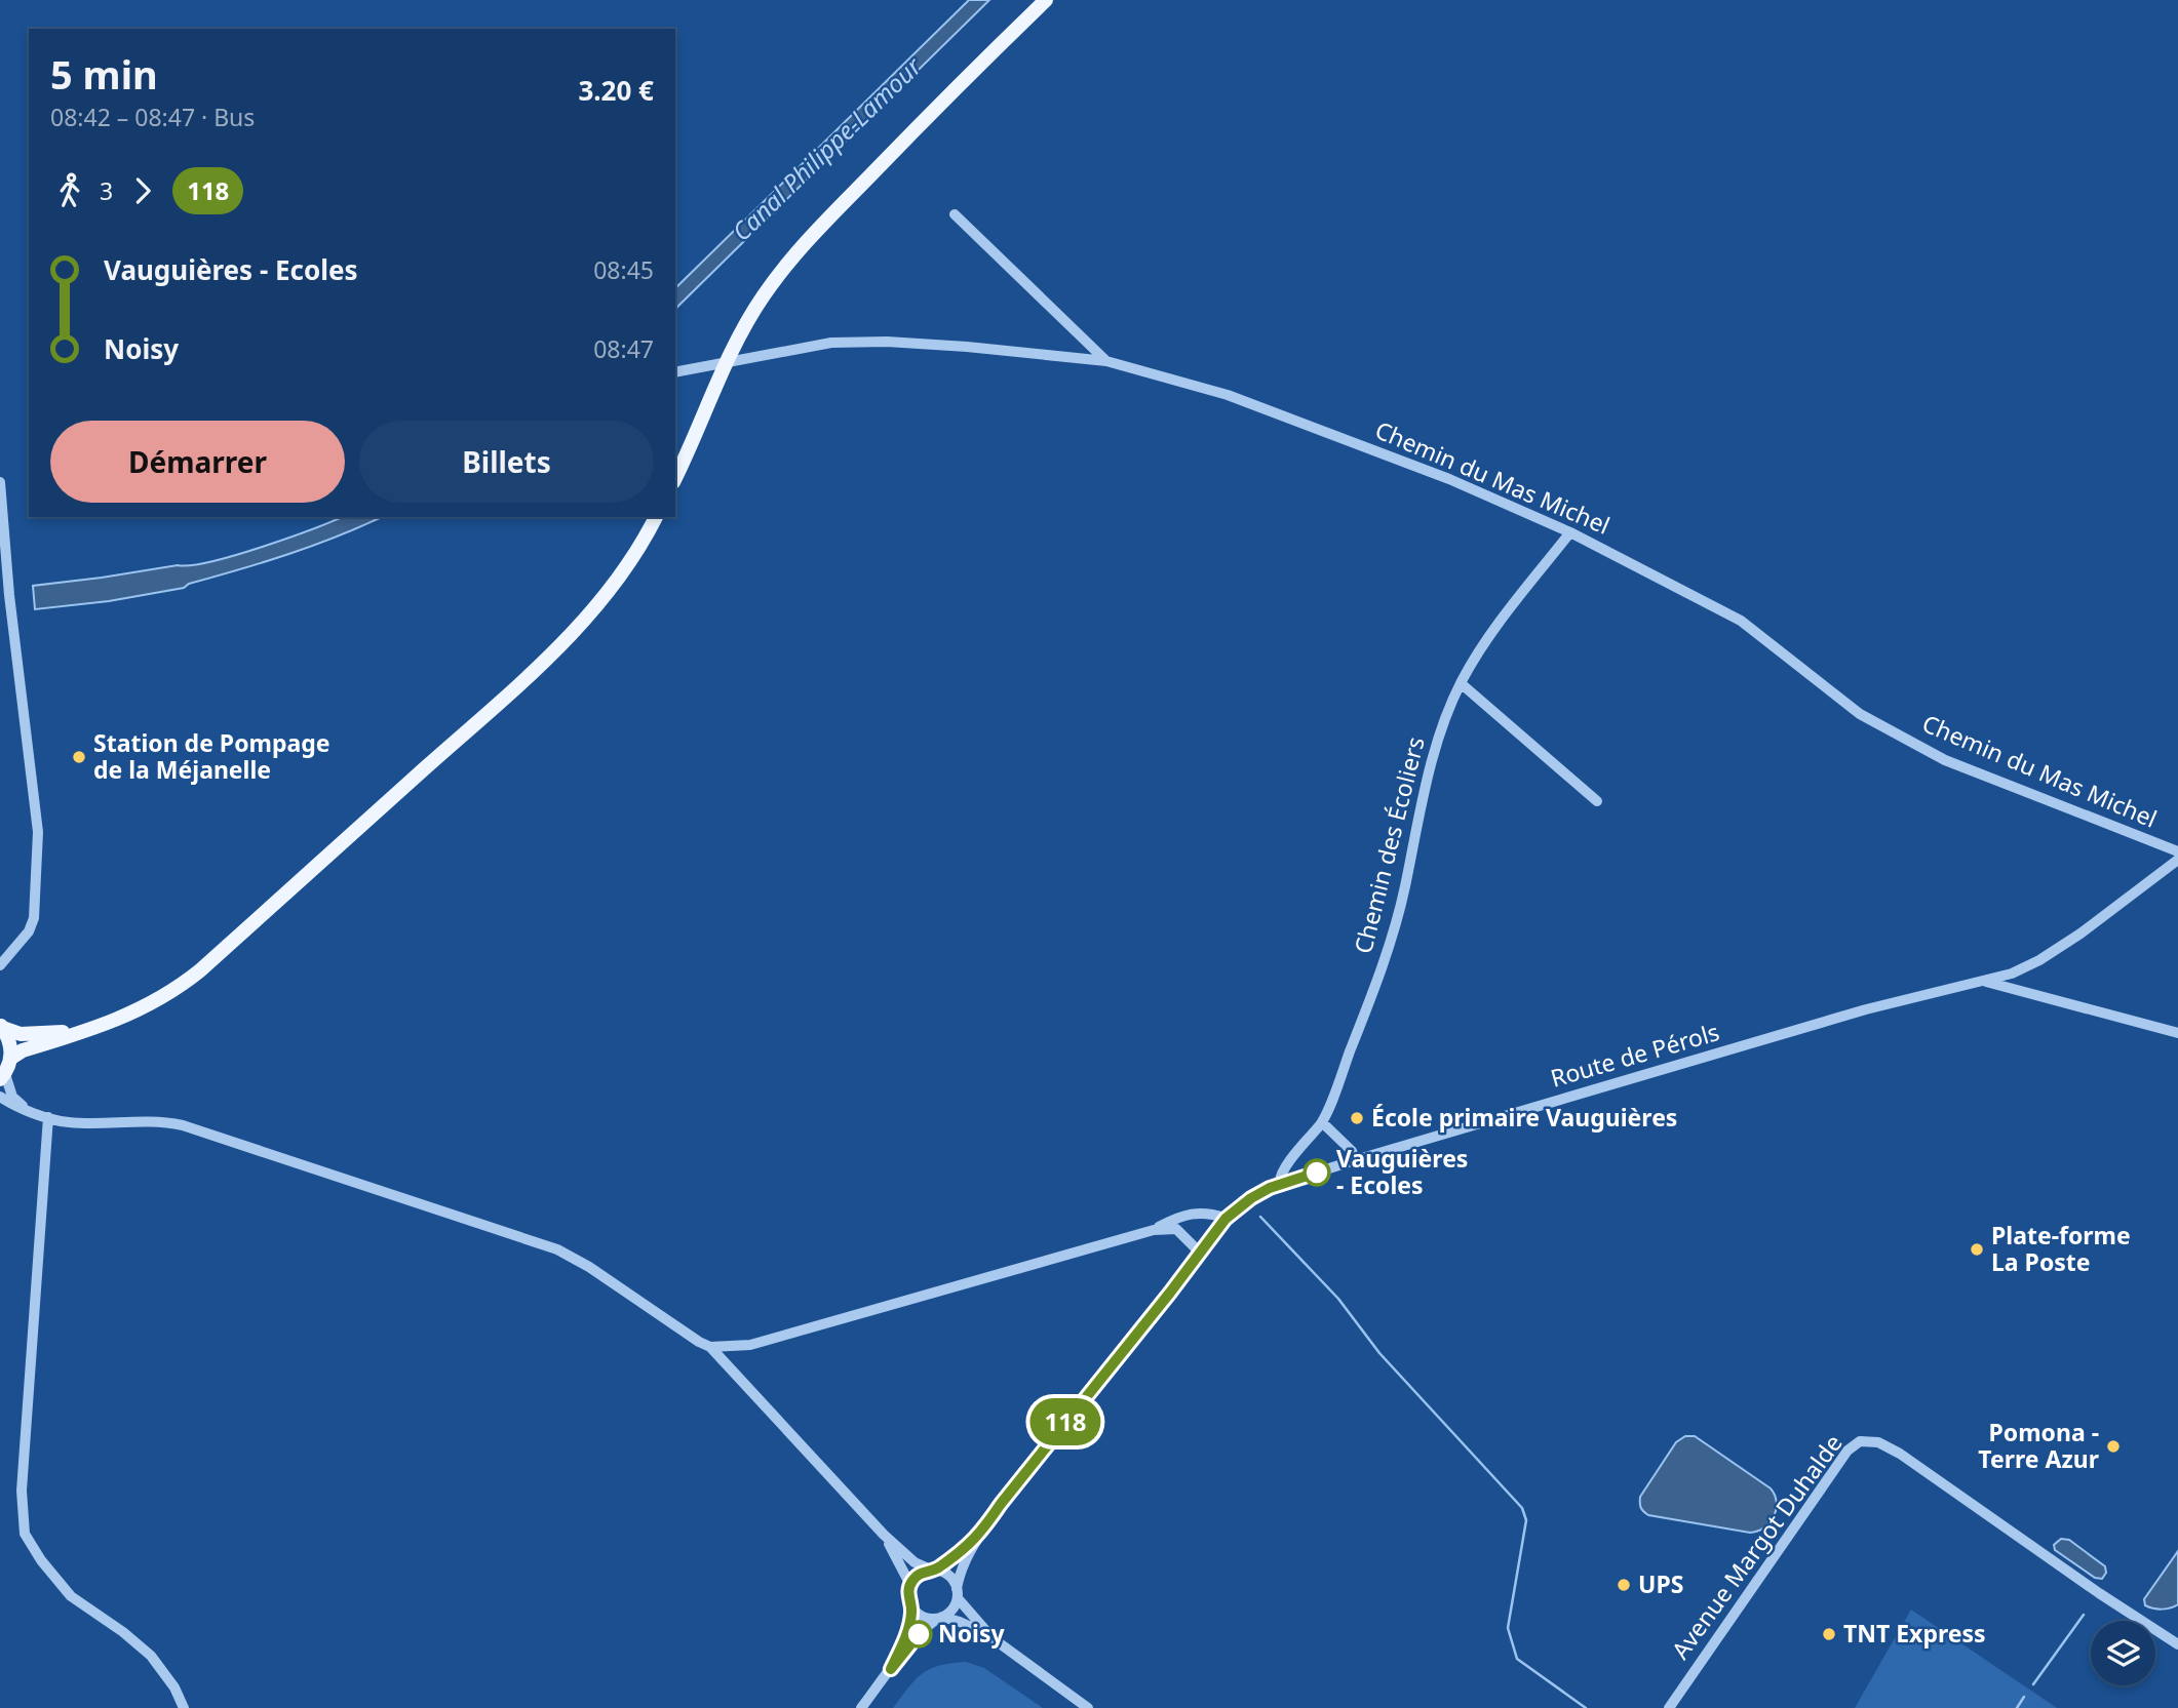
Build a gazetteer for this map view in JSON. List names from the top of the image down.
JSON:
{
  "streets": {
    "street": [
      "Chemin du Mas Michel",
      "Chemin des Écoliers",
      "Route de Pérols",
      "Avenue Margot Duhalde"
    ]
  },
  "crossings": [
    ["Chemin du Mas Michel", "Chemin des Écoliers"],
    ["Chemin des Écoliers", "Route de Pérols"]
  ],
  "water": ["Canal Philippe-Lamour"],
  "places": [
    "Station de Pompage de la Méjanelle",
    "École primaire Vauguières",
    "Vauguières - Ecoles",
    "Plate-forme La Poste",
    "Pomona - Terre Azur",
    "UPS",
    "Noisy",
    "TNT Express"
  ],
  "lines": ["bus line 118"],
  "page": {
    "on_map": "118",
    "heading": ["5 min", "08:42 – 08:47 · Bus", "3.20 €"],
    "legs": ["3", "118"],
    "list": [
      {
        "name": "Vauguières - Ecoles",
        "value": "08:45"
      },
      {
        "name": "Noisy",
        "value": "08:47"
      }
    ],
    "buttons": ["Démarrer", "Billets"]
  }
}
